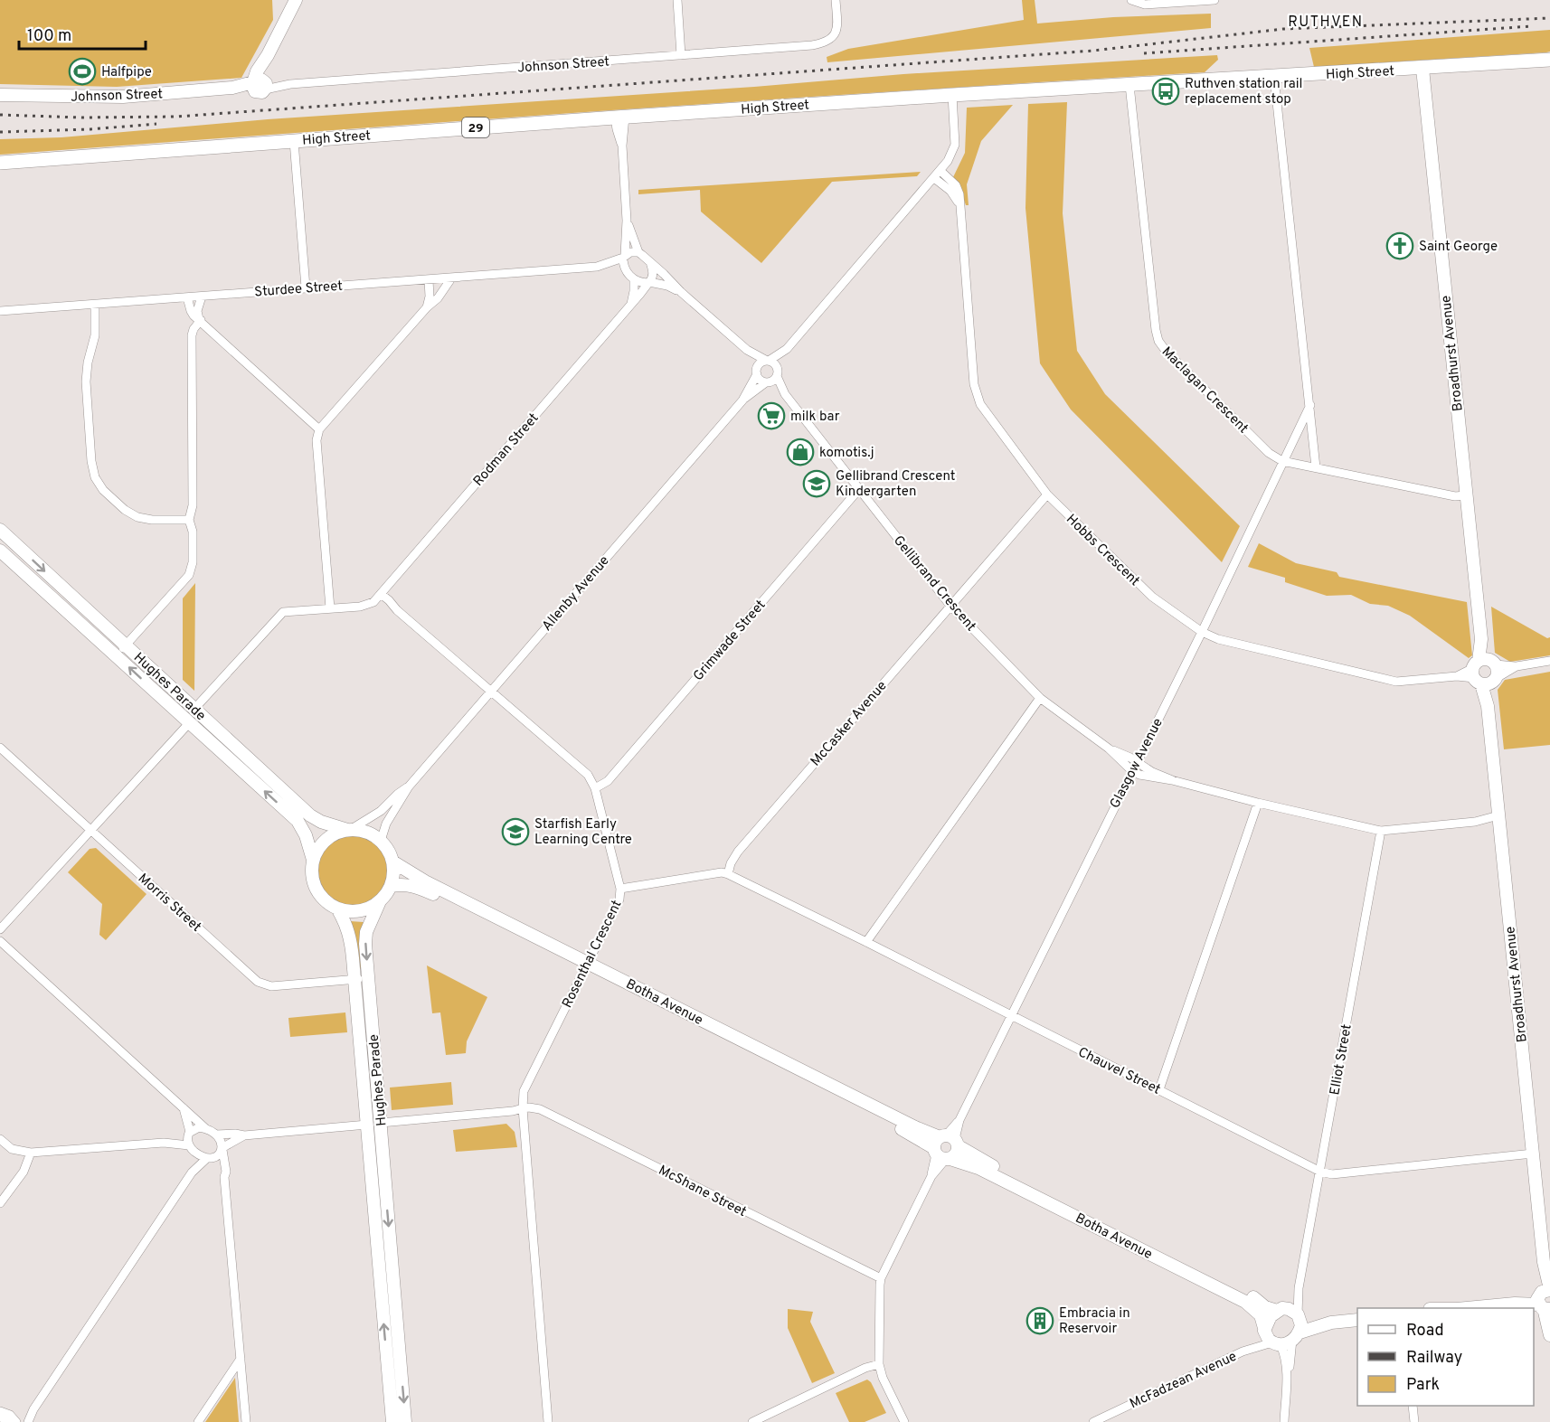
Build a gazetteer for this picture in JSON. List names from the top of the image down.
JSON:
{
  "streets": {
    "main road": ["High Street", "29"],
    "street": [
      "Johnson Street",
      "Sturdee Street",
      "Broadhurst Avenue",
      "Maclagan Crescent",
      "Rodman Street",
      "Hobbs Crescent",
      "Gellibrand Crescent",
      "Allenby Avenue",
      "Grimwade Street",
      "Hughes Parade",
      "McCasker Avenue",
      "Glasgow Avenue",
      "Morris Street",
      "Rosenthal Crescent",
      "Botha Avenue",
      "Elliot Street",
      "Chauvel Street",
      "McShane Street",
      "McFadzean Avenue"
    ]
  },
  "crossings": [
    ["High Street", "Broadhurst Avenue"],
    ["High Street", "Maclagan Crescent"],
    ["Sturdee Street", "Rodman Street"],
    ["Broadhurst Avenue", "Maclagan Crescent"],
    ["Broadhurst Avenue", "Hobbs Crescent"],
    ["Broadhurst Avenue", "Gellibrand Crescent"],
    ["Broadhurst Avenue", "Chauvel Street"],
    ["Maclagan Crescent", "Glasgow Avenue"],
    ["Rodman Street", "Rosenthal Crescent"],
    ["Hobbs Crescent", "McCasker Avenue"],
    ["Hobbs Crescent", "Glasgow Avenue"],
    ["Gellibrand Crescent", "Allenby Avenue"],
    ["Gellibrand Crescent", "Grimwade Street"],
    ["Gellibrand Crescent", "McCasker Avenue"],
    ["Gellibrand Crescent", "Glasgow Avenue"],
    ["Gellibrand Crescent", "Elliot Street"],
    ["Allenby Avenue", "Hughes Parade"],
    ["Allenby Avenue", "Rosenthal Crescent"],
    ["Allenby Avenue", "Botha Avenue"],
    ["Grimwade Street", "Rosenthal Crescent"],
    ["Hughes Parade", "Morris Street"],
    ["Hughes Parade", "Botha Avenue"],
    ["McCasker Avenue", "Chauvel Street"],
    ["Glasgow Avenue", "Botha Avenue"],
    ["Glasgow Avenue", "Chauvel Street"],
    ["Glasgow Avenue", "McShane Street"],
    ["Rosenthal Crescent", "Botha Avenue"],
    ["Rosenthal Crescent", "McShane Street"],
    ["Botha Avenue", "Elliot Street"],
    ["Botha Avenue", "McFadzean Avenue"],
    ["Elliot Street", "Chauvel Street"],
    ["Elliot Street", "McFadzean Avenue"]
  ],
  "districts": ["RUTHVEN"],
  "places": {
    "sports": ["Halfpipe"],
    "bus stop": ["Ruthven station rail replacement stop"],
    "church": ["Saint George"],
    "supermarket": ["milk bar"],
    "shop": ["komotis.j"],
    "school or university": ["Gellibrand Crescent Kindergarten", "Starfish Early Learning Centre"],
    "building": ["Embracia in Reservoir"]
  },
  "legend": ["Road", "Railway", "Park"],
  "scale_bar": "100 m"
}
